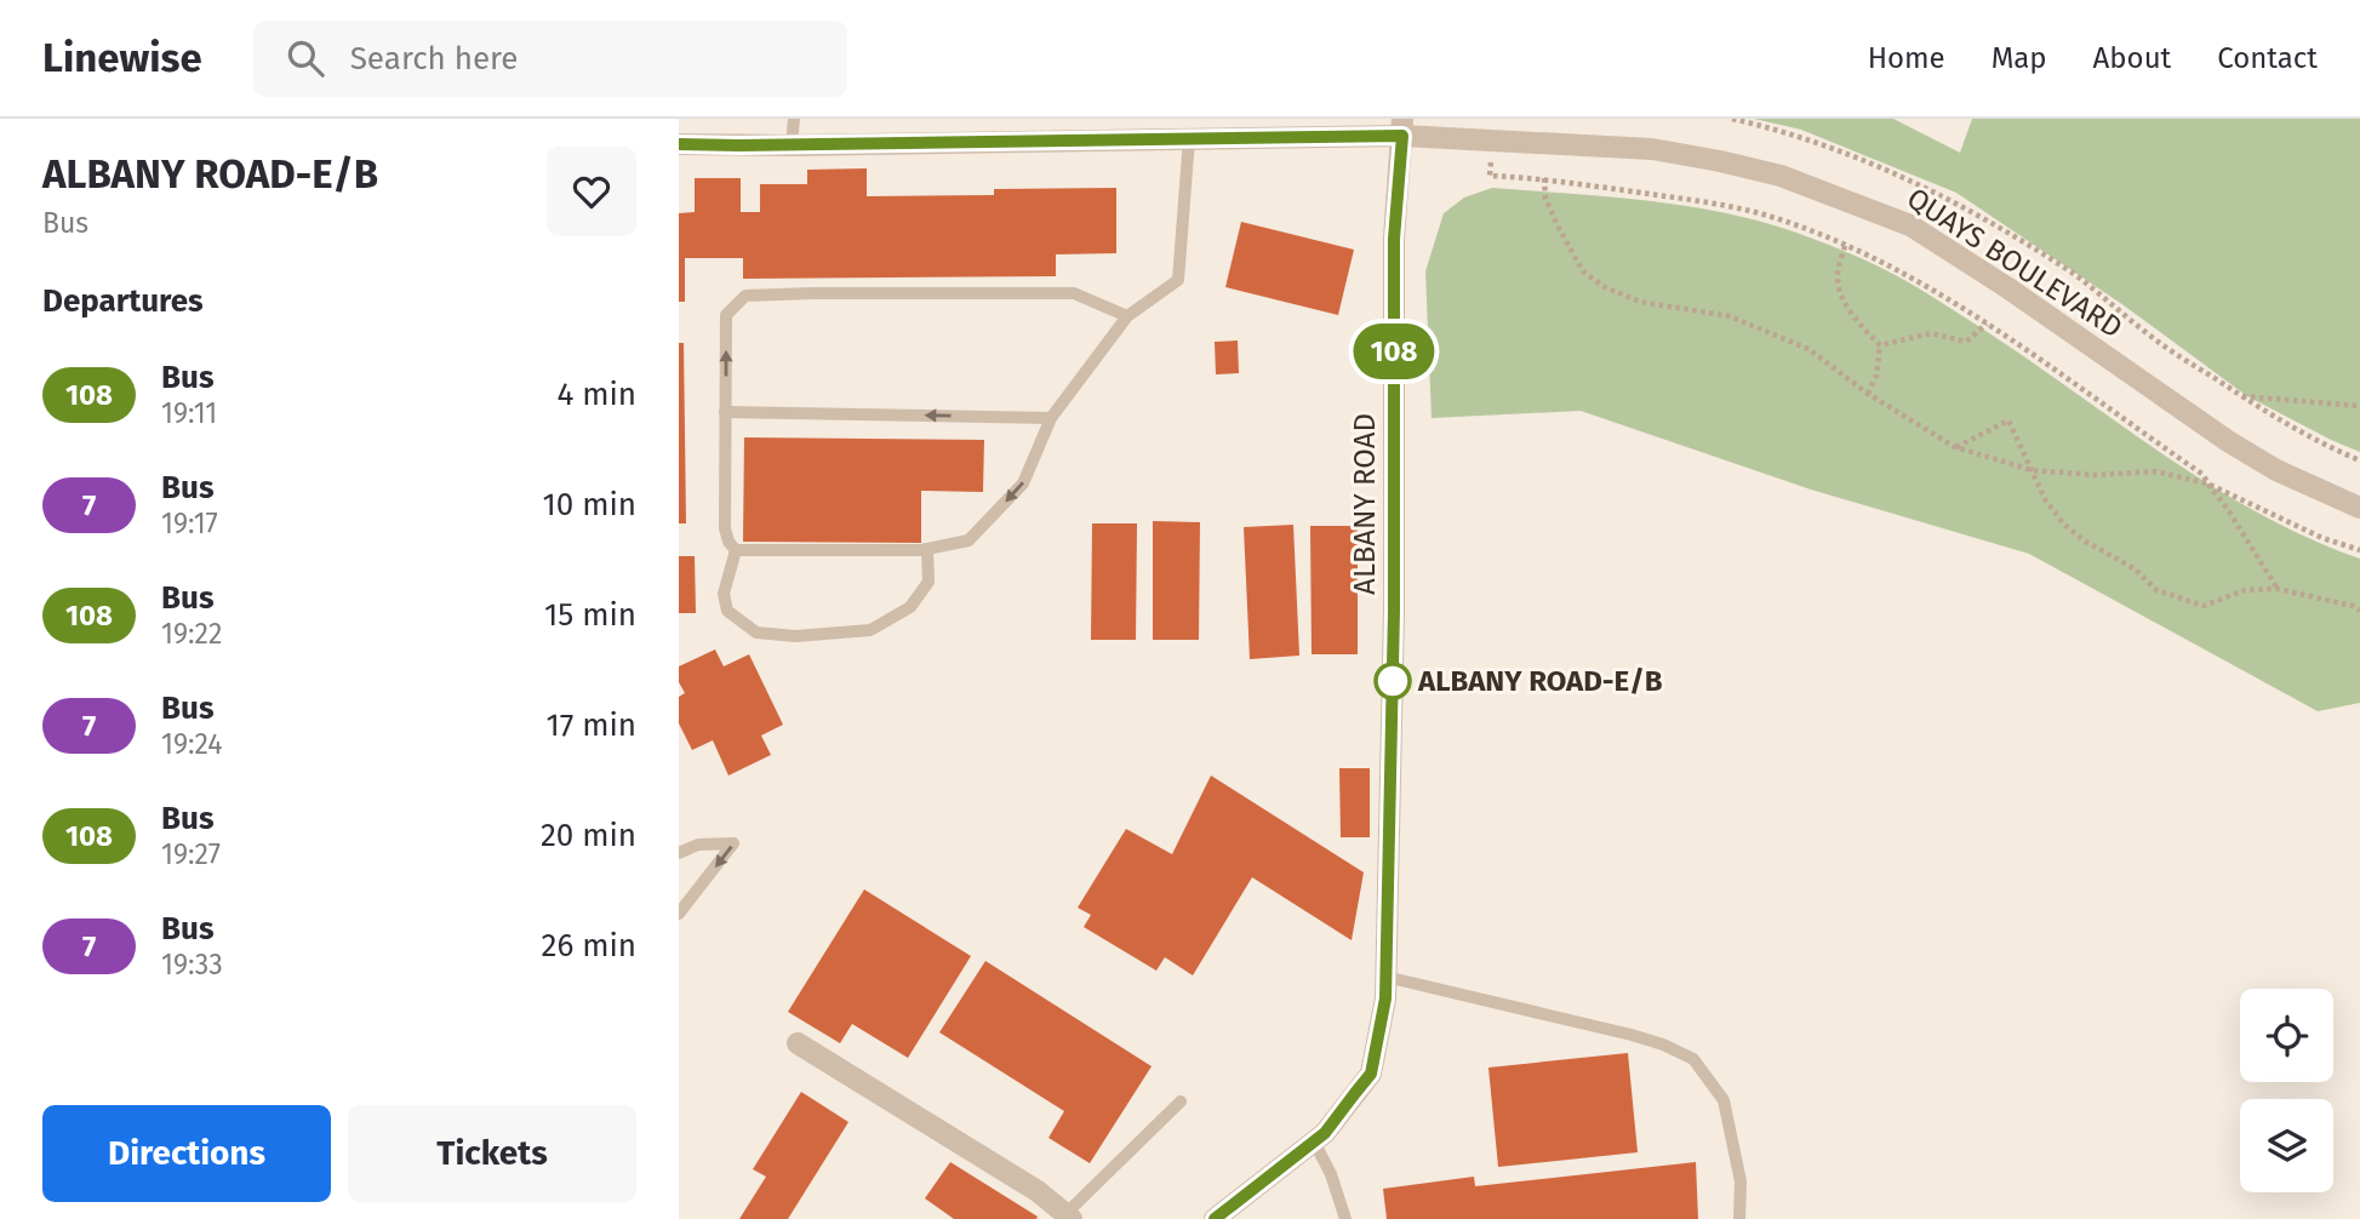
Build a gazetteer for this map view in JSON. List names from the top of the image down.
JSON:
{
  "streets": {
    "street": ["QUAYS BOULEVARD", "ALBANY ROAD"]
  },
  "crossings": [
    ["QUAYS BOULEVARD", "ALBANY ROAD"]
  ],
  "places": ["ALBANY ROAD-E/B"],
  "lines": ["bus line 108"],
  "page": {
    "header": "Linewise",
    "search": "Search here",
    "nav": [
      "Home",
      "Map",
      "About",
      "Contact"
    ],
    "heading": [
      ["ALBANY ROAD-E/B", "Bus"],
      "Departures"
    ],
    "on_map": "108",
    "list": [
      {
        "mark": "108",
        "name": "Bus",
        "note": "19:11",
        "value": "4 min"
      },
      {
        "mark": "7",
        "name": "Bus",
        "note": "19:17",
        "value": "10 min"
      },
      {
        "mark": "108",
        "name": "Bus",
        "note": "19:22",
        "value": "15 min"
      },
      {
        "mark": "7",
        "name": "Bus",
        "note": "19:24",
        "value": "17 min"
      },
      {
        "mark": "108",
        "name": "Bus",
        "note": "19:27",
        "value": "20 min"
      },
      {
        "mark": "7",
        "name": "Bus",
        "note": "19:33",
        "value": "26 min"
      }
    ],
    "buttons": ["Directions", "Tickets"]
  }
}
